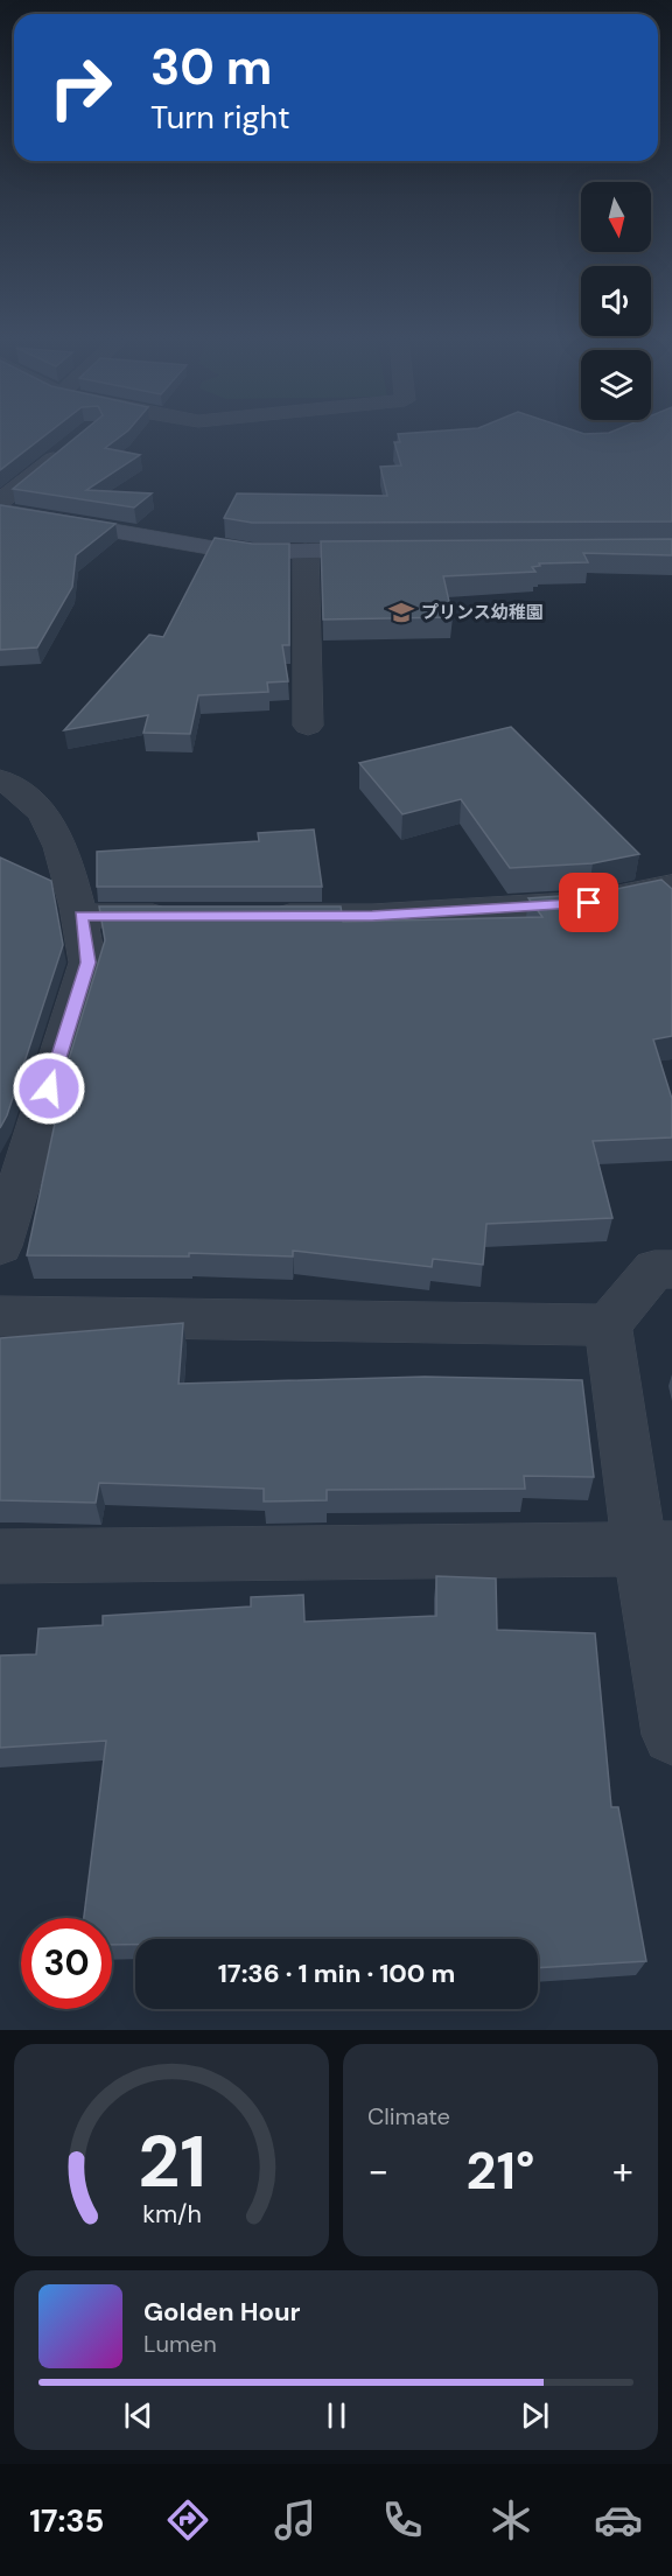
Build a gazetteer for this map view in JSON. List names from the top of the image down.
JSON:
{
  "places": {
    "school or university": ["プリンス幼稚園"]
  },
  "north": "bottom",
  "page": {
    "turn": ["30 m", "Turn right"],
    "limit": "30",
    "trip": "17:36 · 1 min · 100 m",
    "tile": "Climate",
    "heat": ["−", "21°", "+"],
    "song": ["Golden Hour", "Lumen"],
    "tabs": "17:35",
    "gauge": ["21", "km/h"]
  }
}
